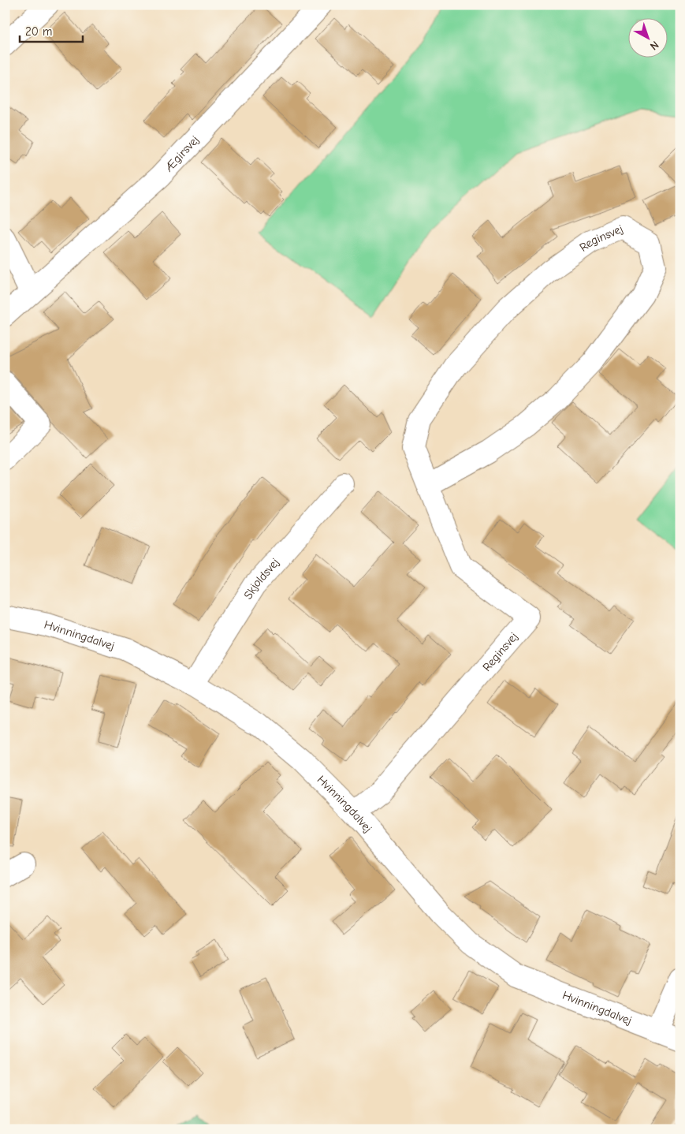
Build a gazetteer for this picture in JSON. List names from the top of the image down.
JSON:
{
  "streets": {
    "street": [
      "Ægirsvej",
      "Reginsvej",
      "Skjoldsvej",
      "Hvinningdalvej"
    ]
  },
  "crossings": [
    ["Reginsvej", "Hvinningdalvej"],
    ["Skjoldsvej", "Hvinningdalvej"]
  ],
  "scale_bar": "20 m",
  "north": "bottom right"
}
